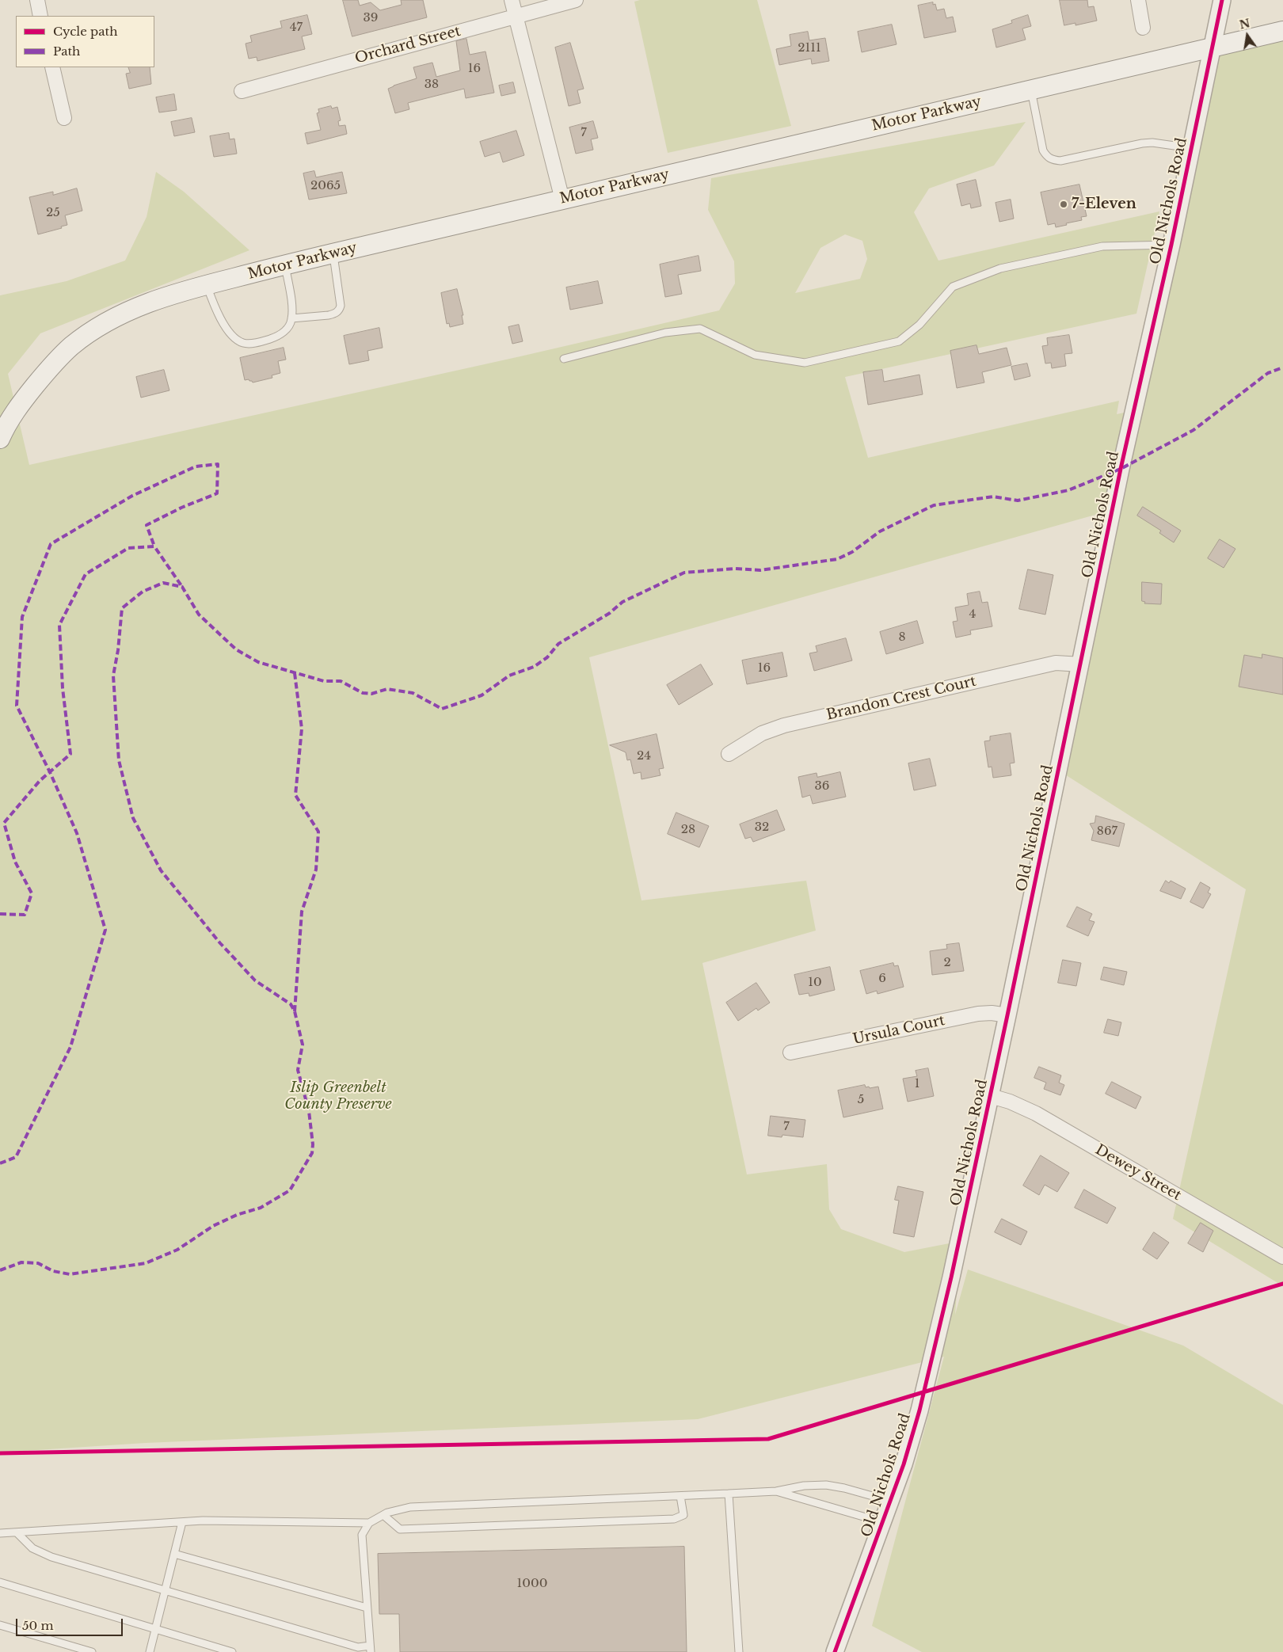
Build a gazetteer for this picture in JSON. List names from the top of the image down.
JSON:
{
  "streets": {
    "main road": ["Motor Parkway"],
    "street": [
      "Orchard Street",
      "Old Nichols Road",
      "Brandon Crest Court",
      "Ursula Court",
      "Dewey Street"
    ]
  },
  "crossings": [
    ["Motor Parkway", "Old Nichols Road"],
    ["Old Nichols Road", "Brandon Crest Court"],
    ["Old Nichols Road", "Ursula Court"],
    ["Old Nichols Road", "Dewey Street"]
  ],
  "parks": ["Islip Greenbelt County Preserve"],
  "places": ["7-Eleven"],
  "house_numbers": [
    "39",
    "47",
    "2111",
    "16",
    "38",
    "7",
    "2065",
    "25",
    "4",
    "8",
    "16",
    "24",
    "36",
    "32",
    "28",
    "867",
    "2",
    "6",
    "10",
    "1",
    "5",
    "7",
    "1000"
  ],
  "legend": ["Cycle path", "Path"],
  "scale_bar": "50 m",
  "north": "top"
}
